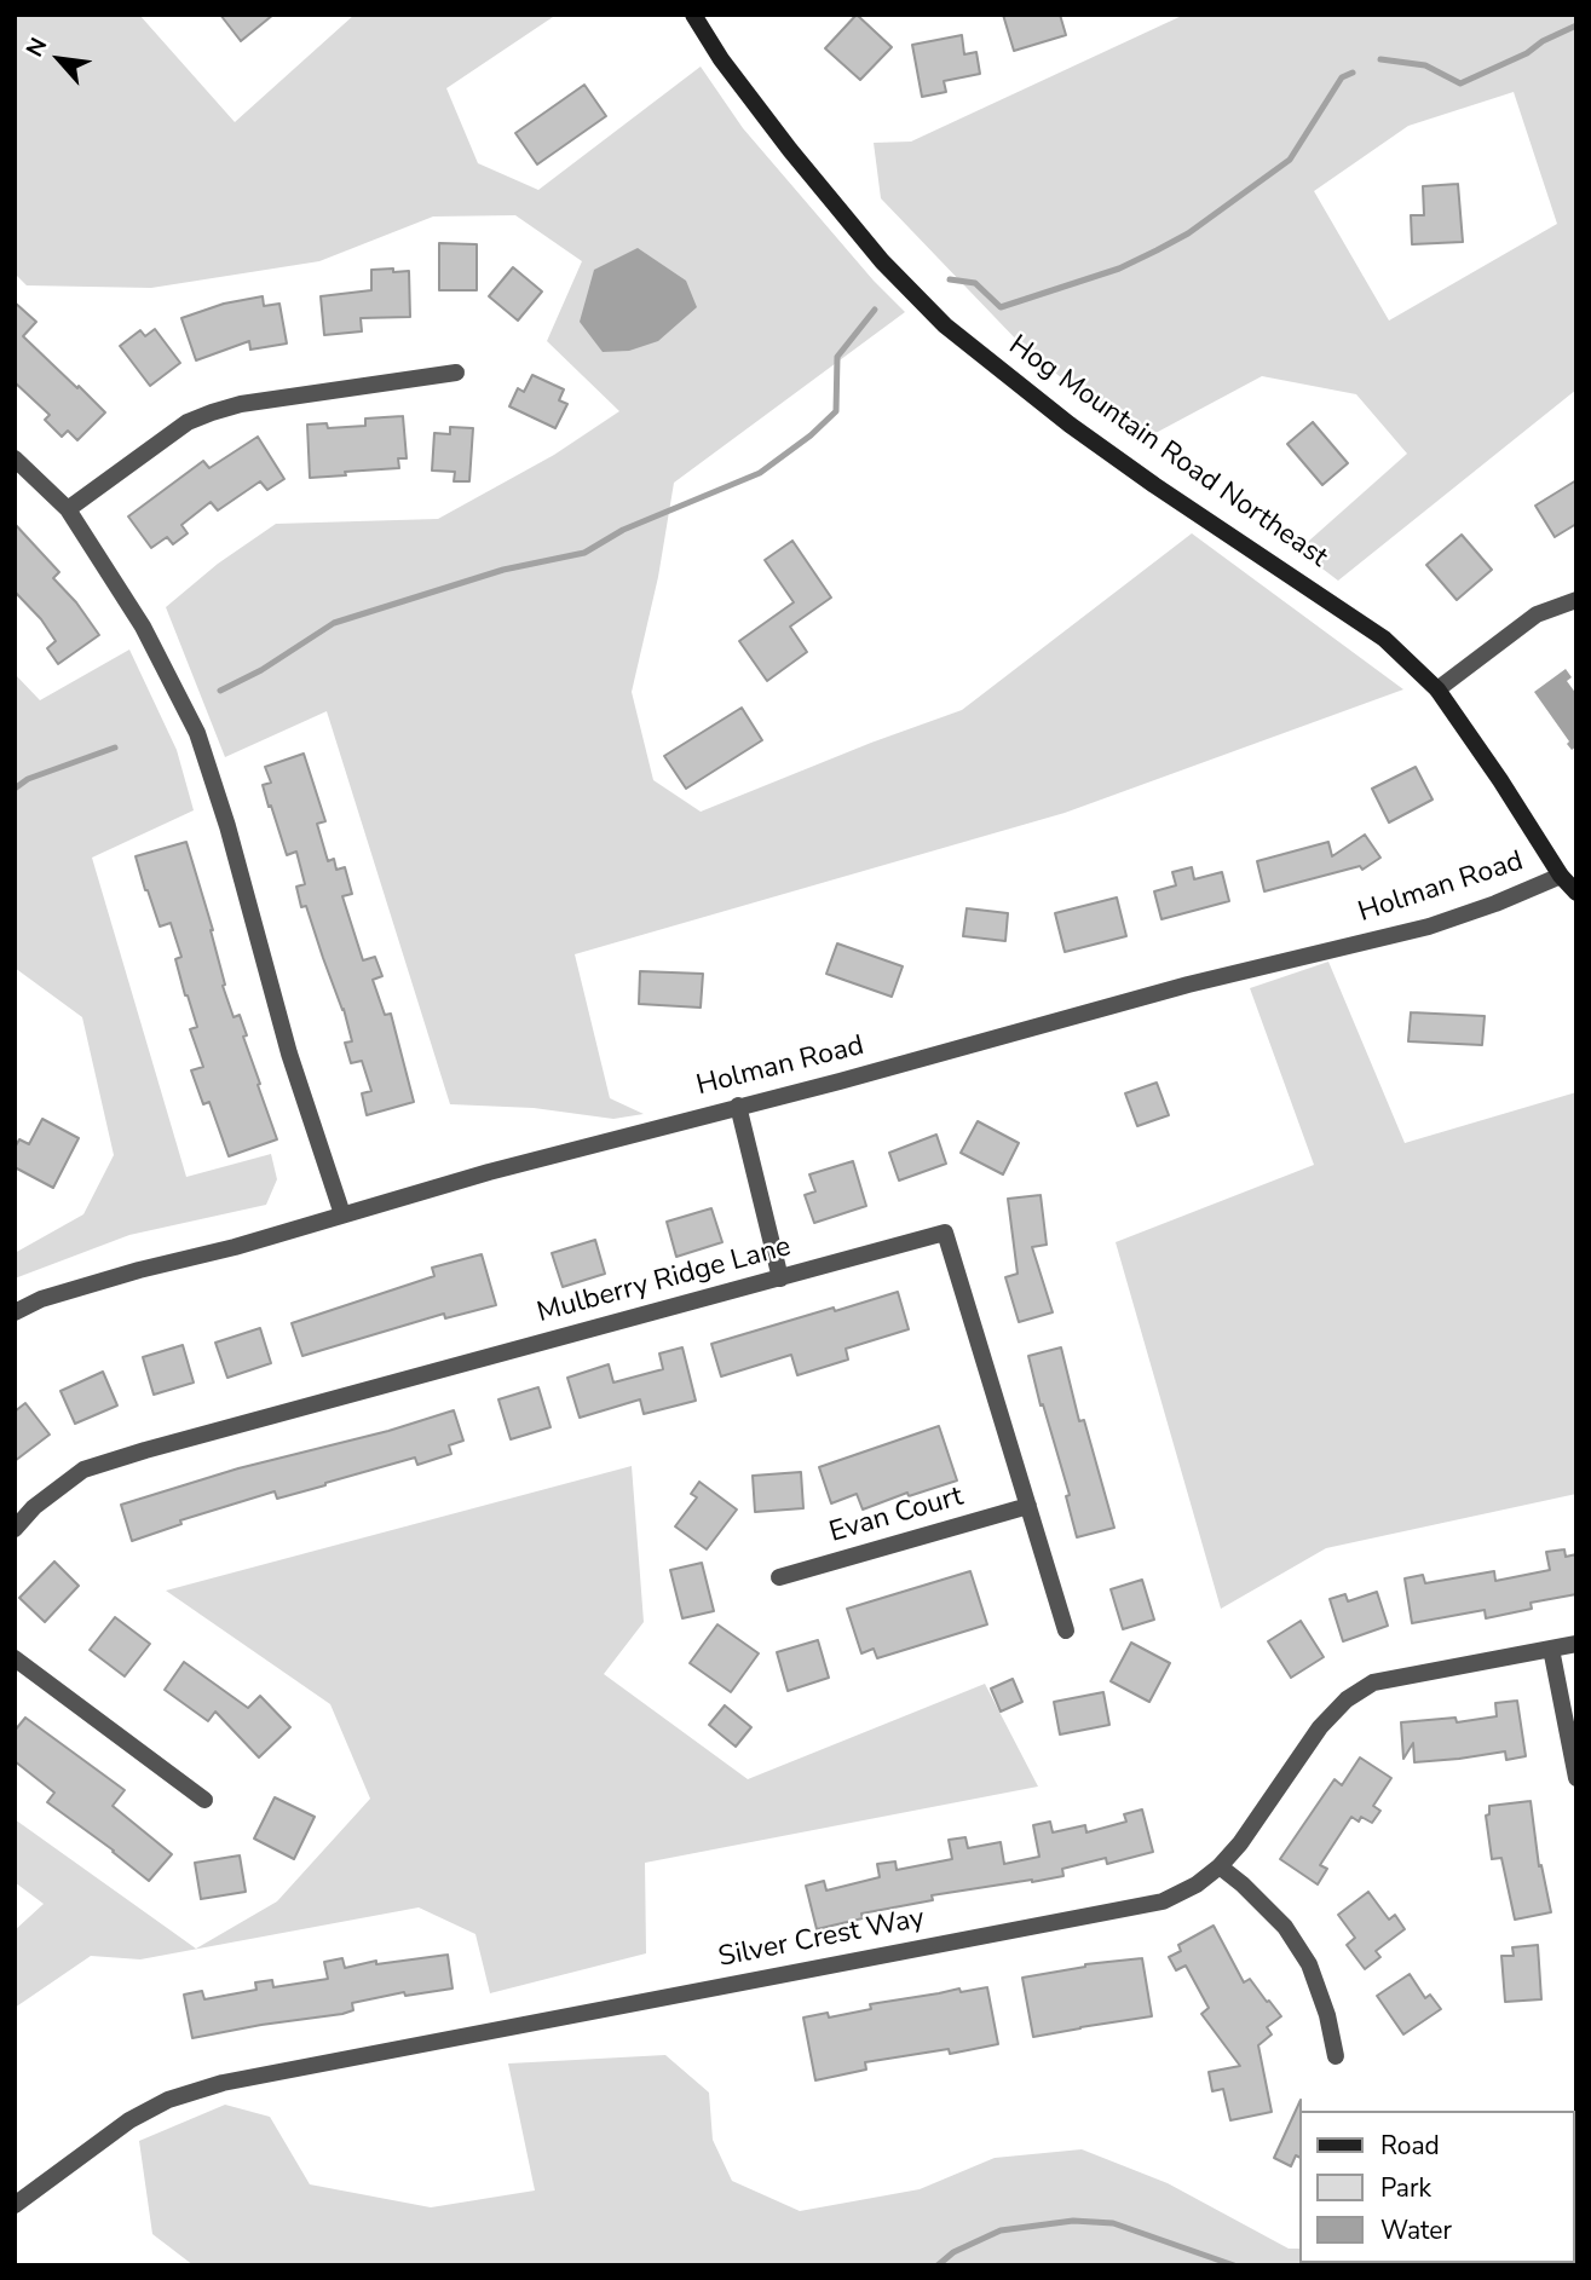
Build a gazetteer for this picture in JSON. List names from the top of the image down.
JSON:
{
  "streets": {
    "street": [
      "Hog Mountain Road Northeast",
      "Holman Road",
      "Mulberry Ridge Lane",
      "Evan Court",
      "Silver Crest Way"
    ]
  },
  "crossings": [
    ["Hog Mountain Road Northeast", "Holman Road"],
    ["Mulberry Ridge Lane", "Evan Court"]
  ],
  "legend": ["Road", "Park", "Water"],
  "north": "top left"
}
